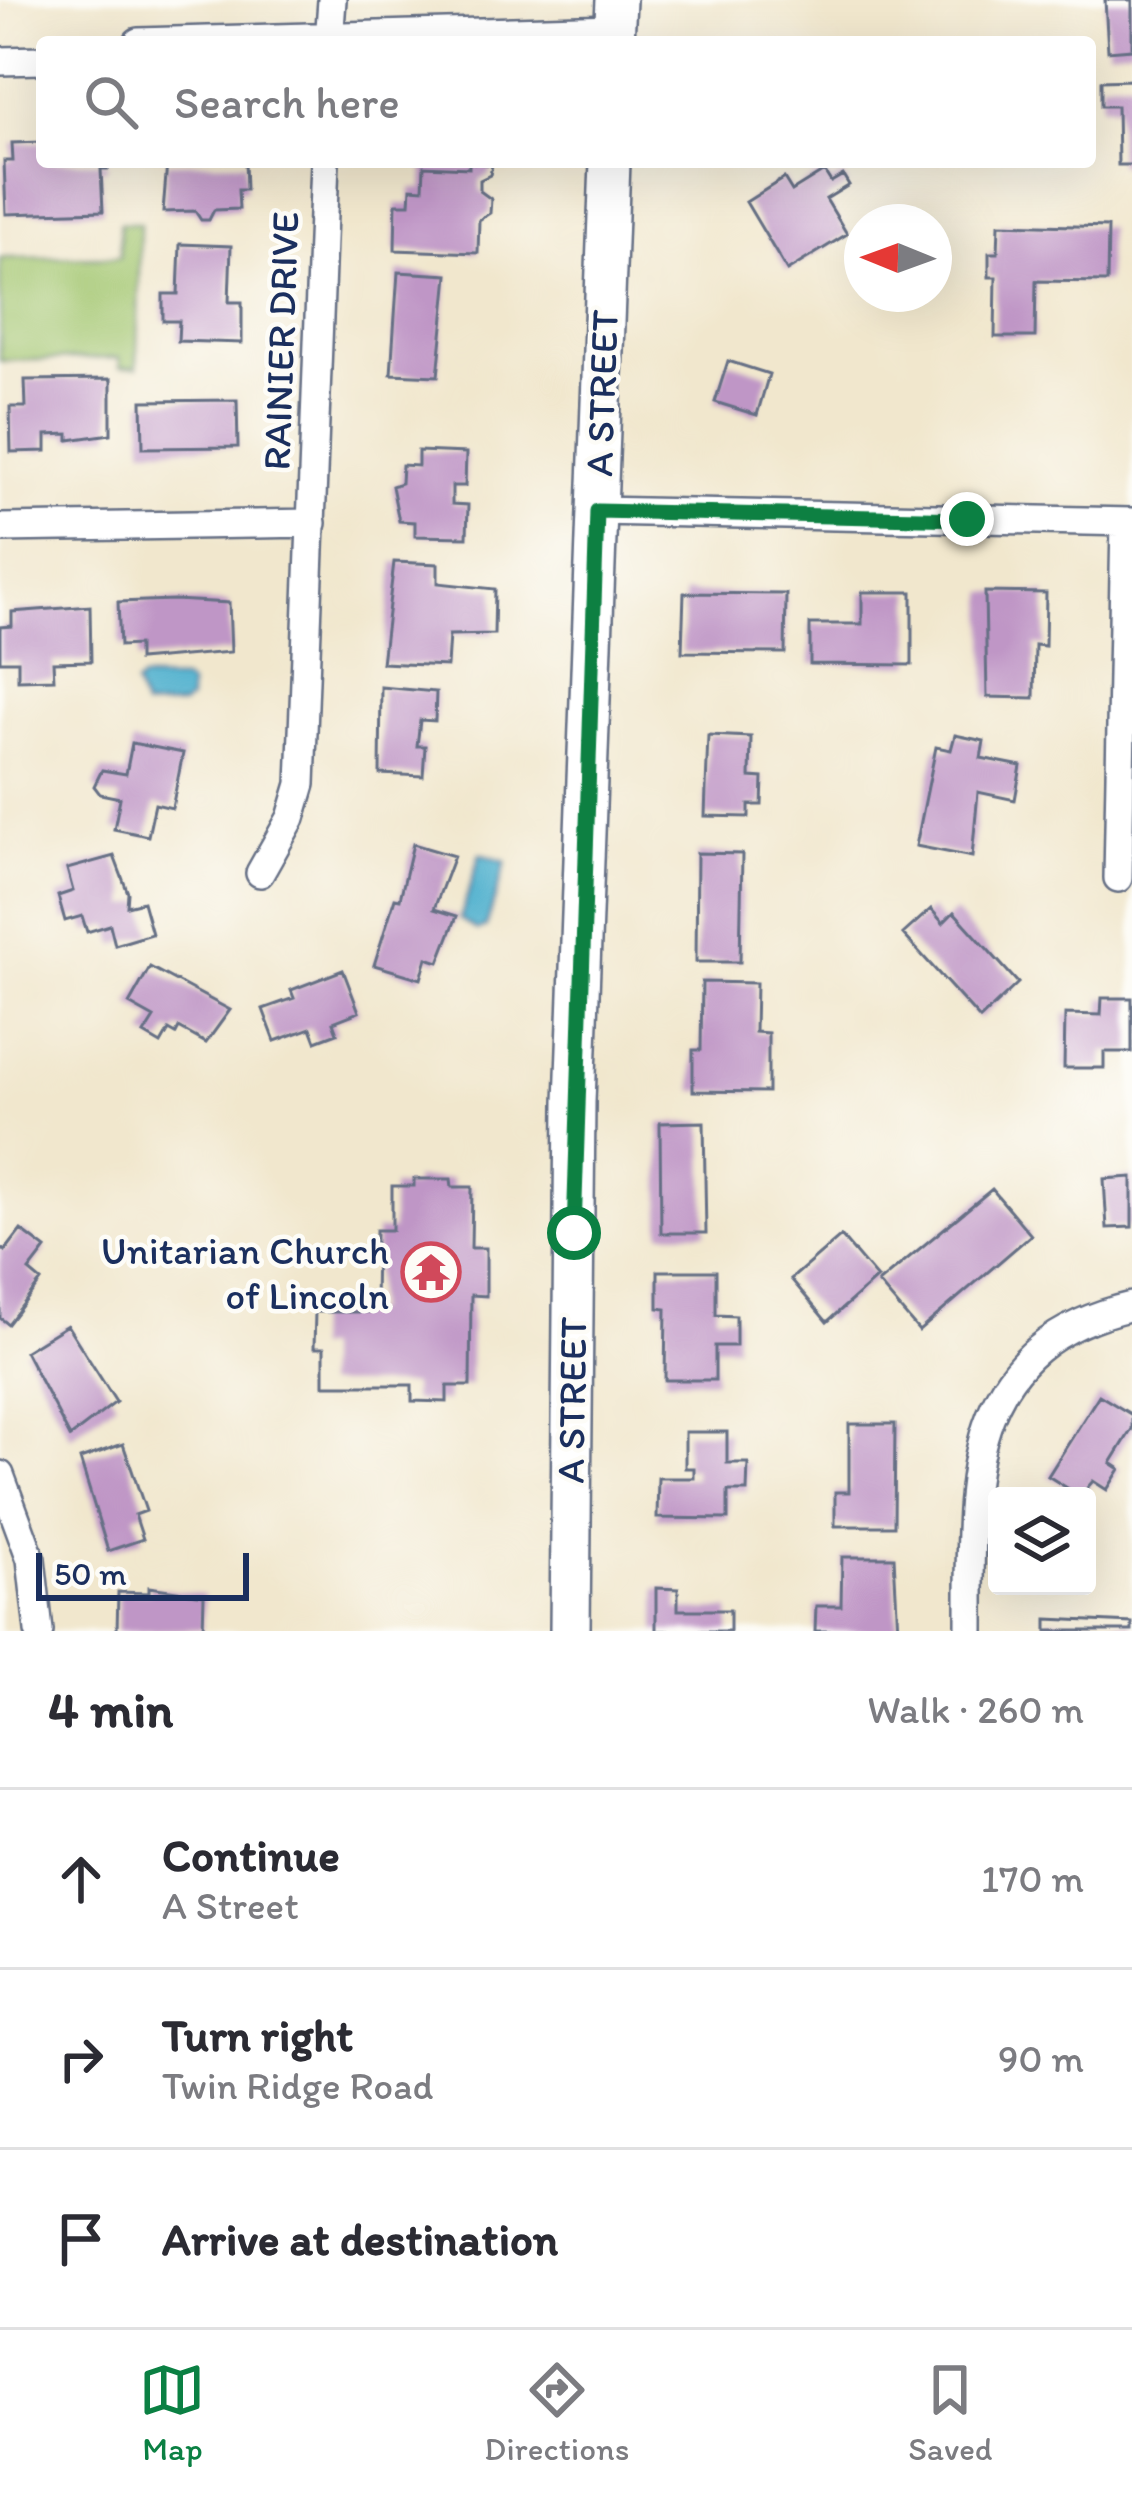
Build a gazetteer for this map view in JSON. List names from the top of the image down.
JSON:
{
  "streets": {
    "main road": ["A STREET"],
    "street": ["RAINIER DRIVE"]
  },
  "places": {
    "temple": ["Unitarian Church of Lincoln"]
  },
  "scale_bar": "50 m",
  "north": "left",
  "page": {
    "search": "Search here",
    "scale": "50 m",
    "heading": ["4 min", "Walk · 260 m"],
    "list": [
      ["Continue", "A Street", "170 m"],
      ["Turn right", "Twin Ridge Road", "90 m"],
      "Arrive at destination"
    ],
    "nav": ["Map", "Directions", "Saved"]
  }
}
